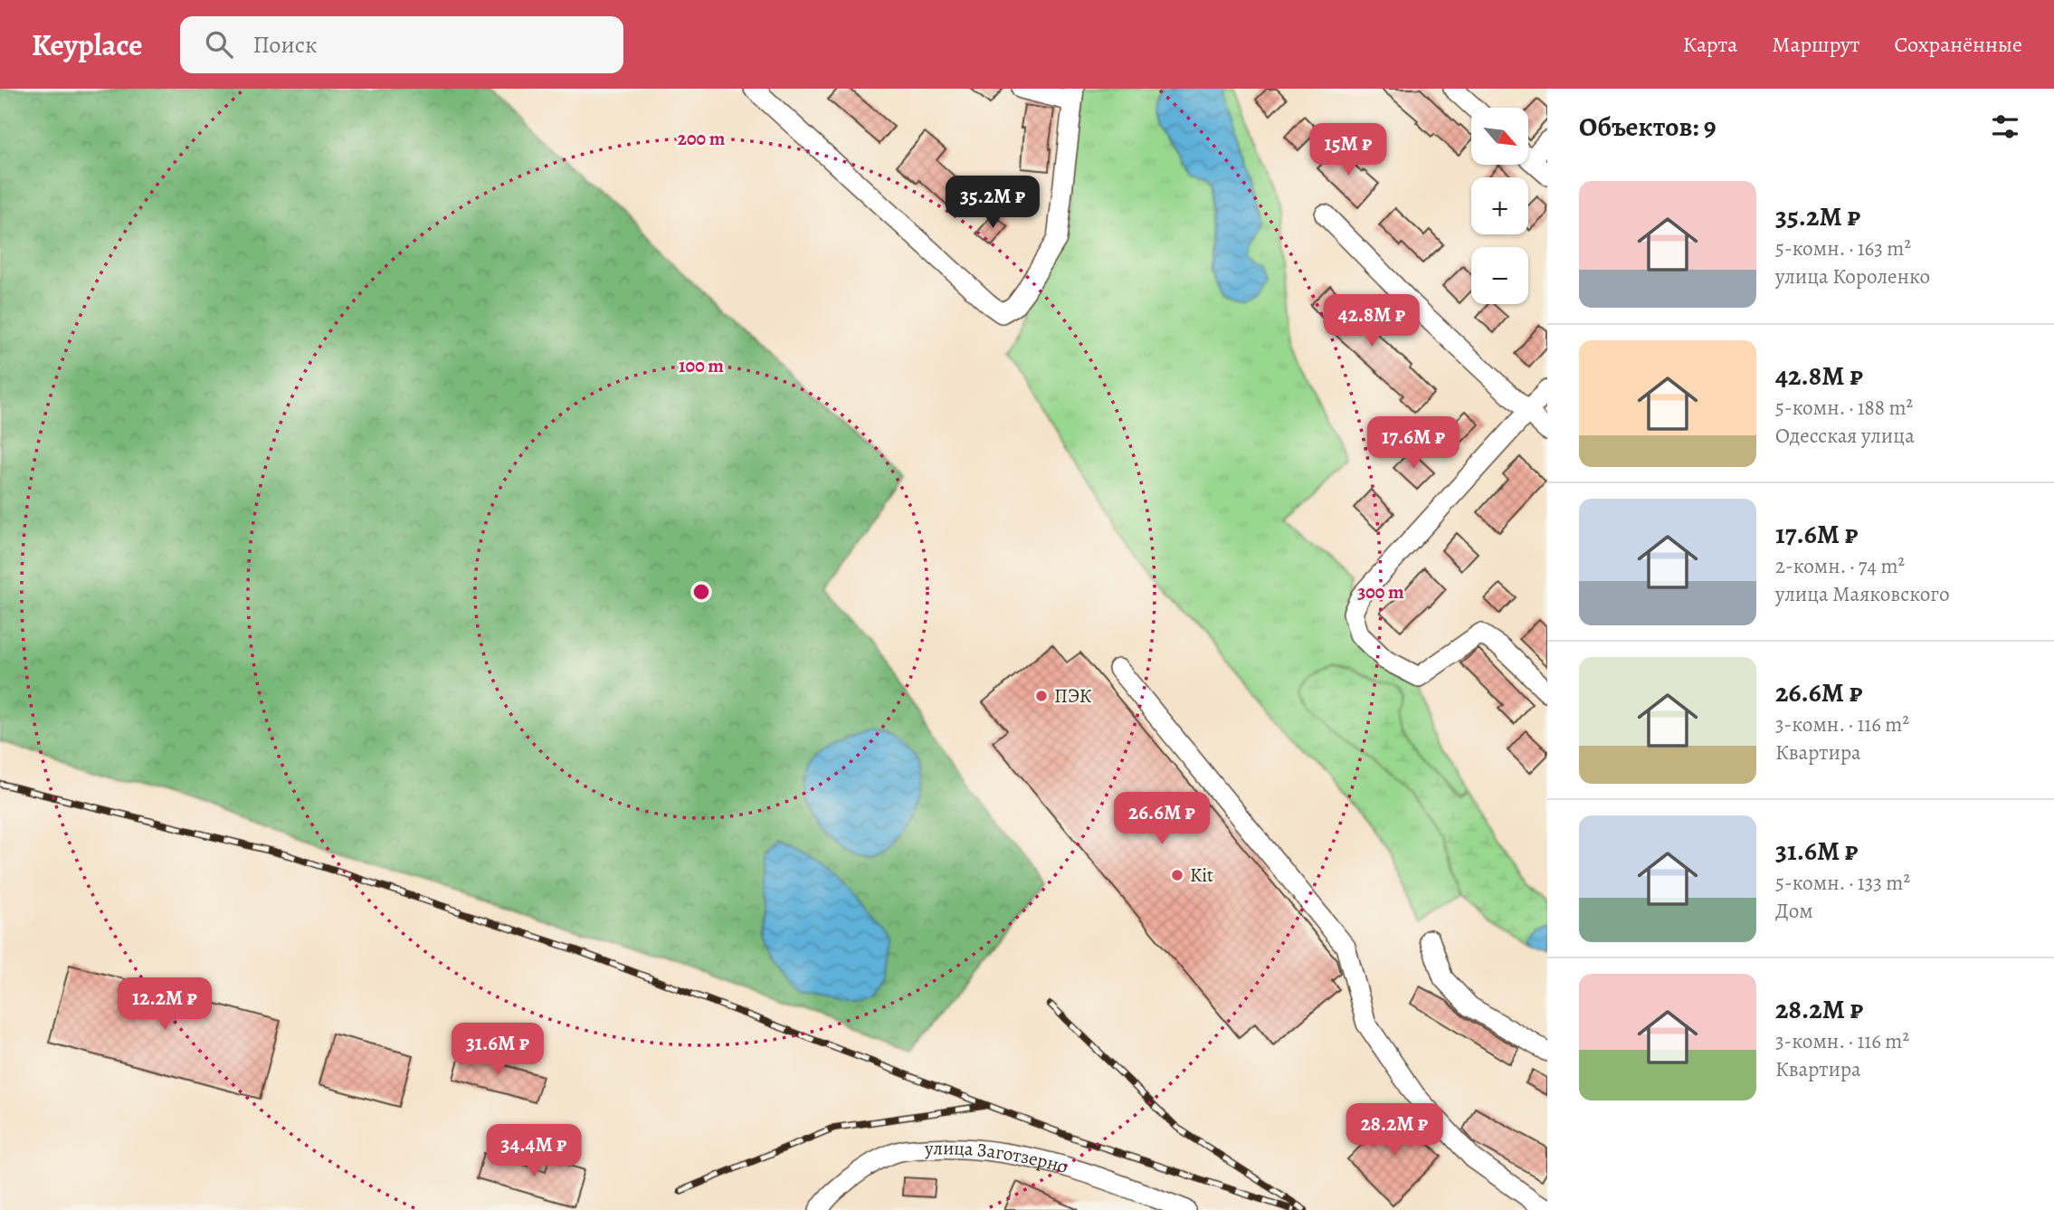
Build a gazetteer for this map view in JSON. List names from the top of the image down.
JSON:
{
  "streets": {
    "street": ["улица Заготзерно"]
  },
  "places": ["ПЭК", "Kit"],
  "north": "bottom right",
  "page": {
    "header": "Keyplace",
    "search": "Поиск",
    "nav": ["Карта", "Маршрут", "Сохранённые"],
    "heading": "Объектов: 9",
    "map_buttons": ["+", "−"],
    "price": [
      "15M ₽",
      "35.2M ₽",
      "42.8M ₽",
      "17.6M ₽",
      "26.6M ₽",
      "12.2M ₽",
      "31.6M ₽",
      "28.2M ₽",
      "34.4M ₽"
    ],
    "list": [
      {
        "name": "35.2M ₽",
        "note": "5-комн. · 163 m² · улица Короленко"
      },
      {
        "name": "42.8M ₽",
        "note": "5-комн. · 188 m² · Одесская улица"
      },
      {
        "name": "17.6M ₽",
        "note": "2-комн. · 74 m² · улица Маяковского"
      },
      {
        "name": "26.6M ₽",
        "note": "3-комн. · 116 m² · Квартира"
      },
      {
        "name": "31.6M ₽",
        "note": "5-комн. · 133 m² · Дом"
      },
      {
        "name": "28.2M ₽",
        "note": "3-комн. · 116 m² · Квартира"
      }
    ]
  },
  "rings": ["200 m", "100 m", "300 m"]
}
